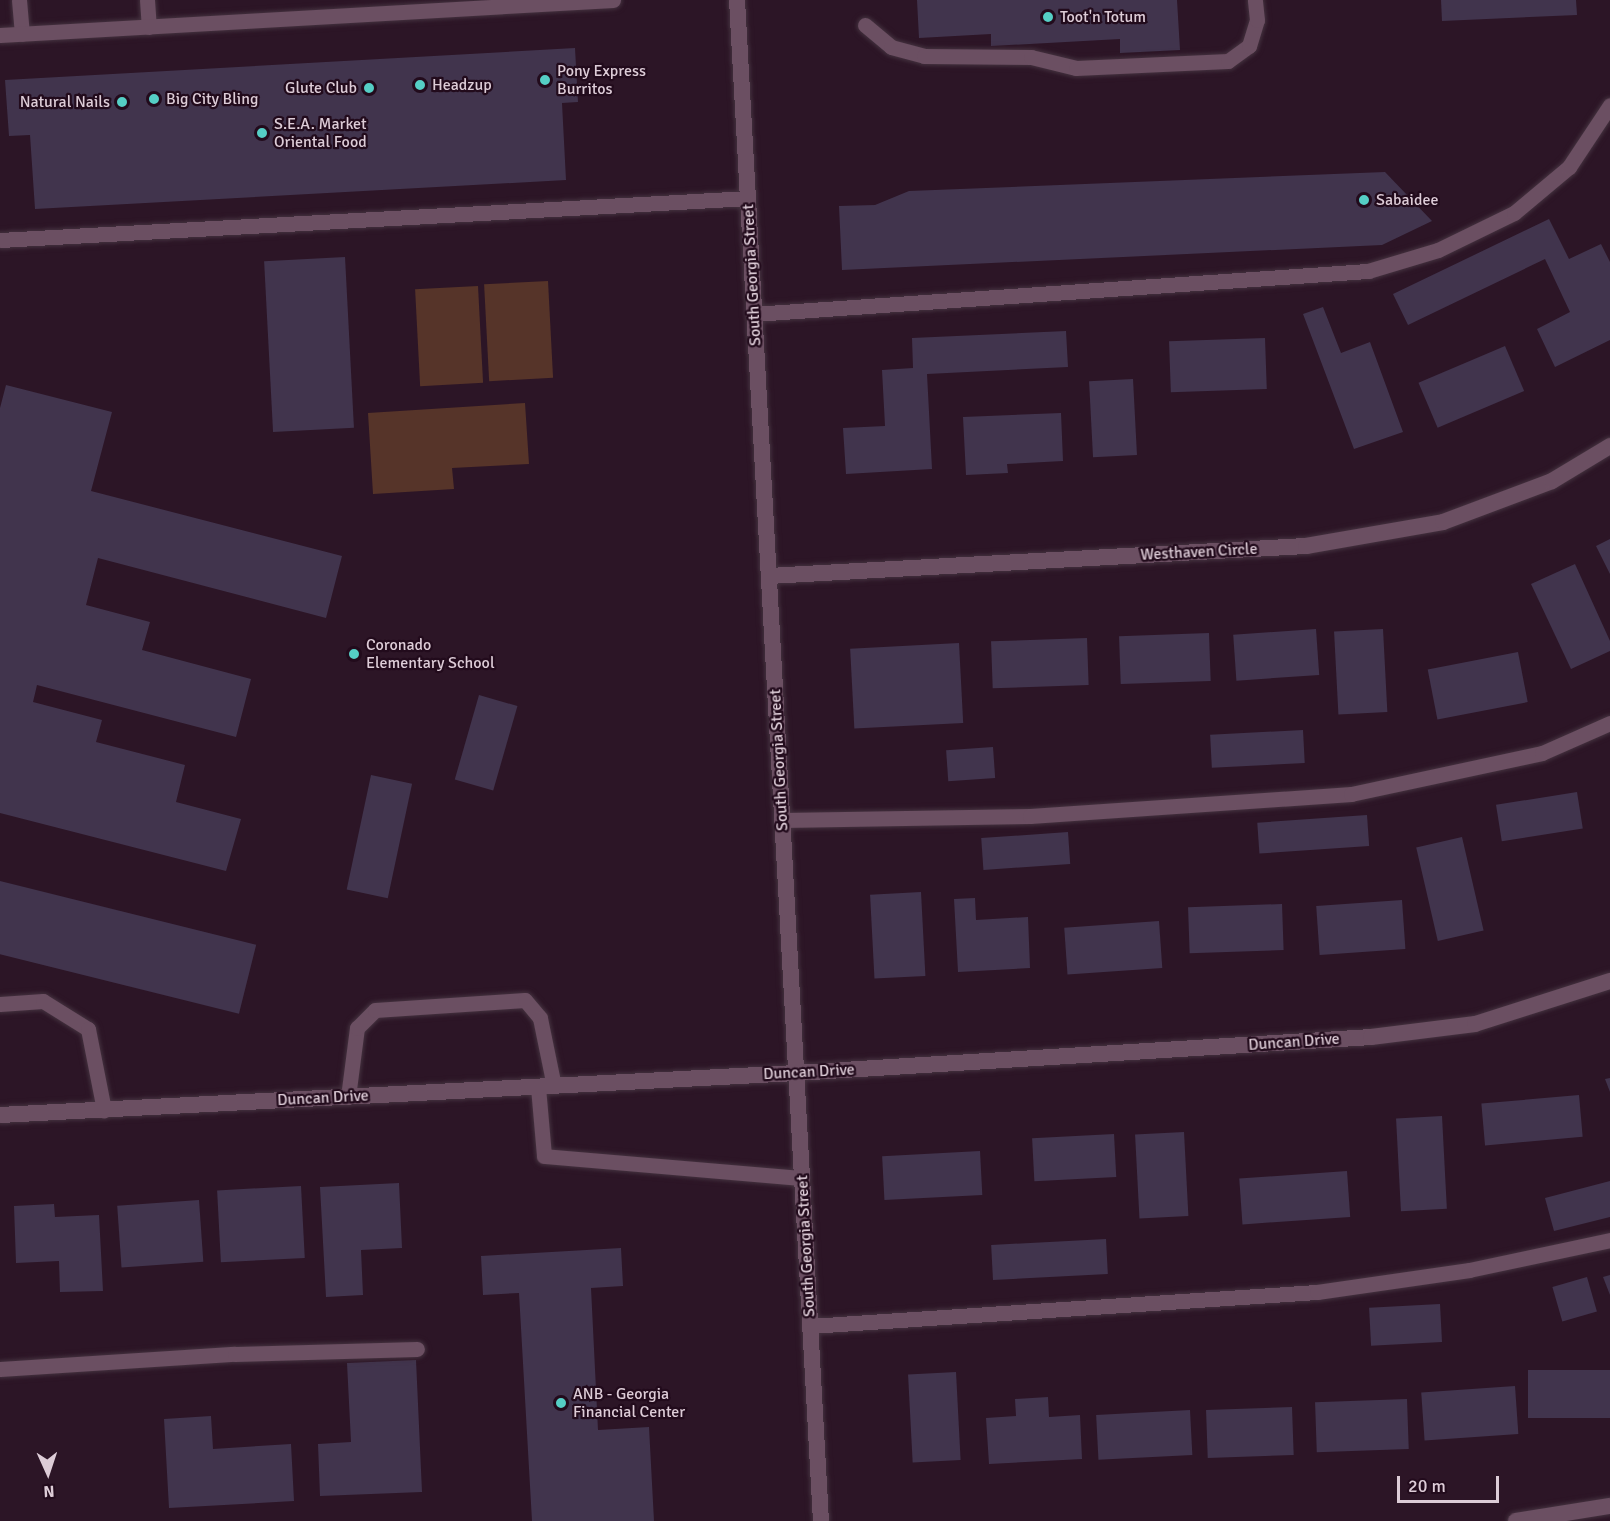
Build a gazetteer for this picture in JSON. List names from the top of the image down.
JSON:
{
  "streets": {
    "street": ["South Georgia Street", "Westhaven Circle", "Duncan Drive"]
  },
  "crossings": [
    ["South Georgia Street", "Westhaven Circle"],
    ["South Georgia Street", "Duncan Drive"]
  ],
  "places": [
    "Toot'n Totum",
    "Pony Express Burritos",
    "Headzup",
    "Glute Club",
    "Big City Bling",
    "Natural Nails",
    "S.E.A. Market Oriental Food",
    "Sabaidee",
    "Coronado Elementary School",
    "ANB - Georgia Financial Center"
  ],
  "scale_bar": "20 m",
  "north": "bottom"
}
